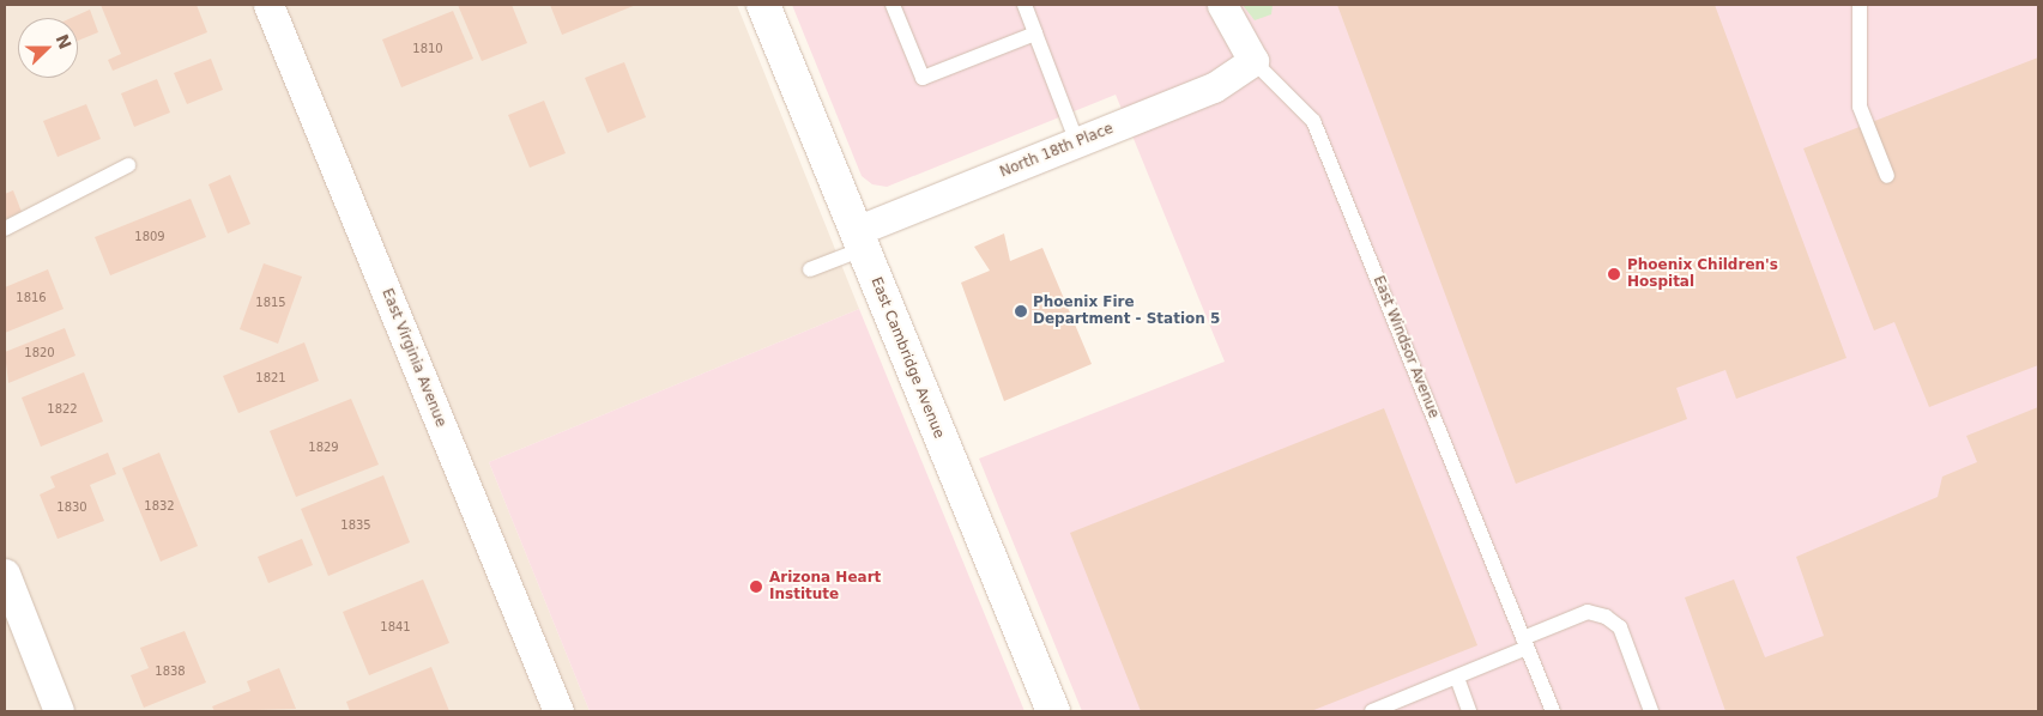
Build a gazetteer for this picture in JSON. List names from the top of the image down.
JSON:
{
  "streets": {
    "street": [
      "North 18th Place",
      "East Windsor Avenue",
      "East Virginia Avenue",
      "East Cambridge Avenue"
    ]
  },
  "crossings": [
    ["North 18th Place", "East Windsor Avenue"],
    ["North 18th Place", "East Cambridge Avenue"]
  ],
  "places": ["Phoenix Children's Hospital", "Phoenix Fire Department - Station 5", "Arizona Heart Institute"],
  "house_numbers": [
    "1810",
    "1809",
    "1816",
    "1815",
    "1820",
    "1821",
    "1822",
    "1829",
    "1832",
    "1830",
    "1835",
    "1841",
    "1838"
  ],
  "north": "right"
}
